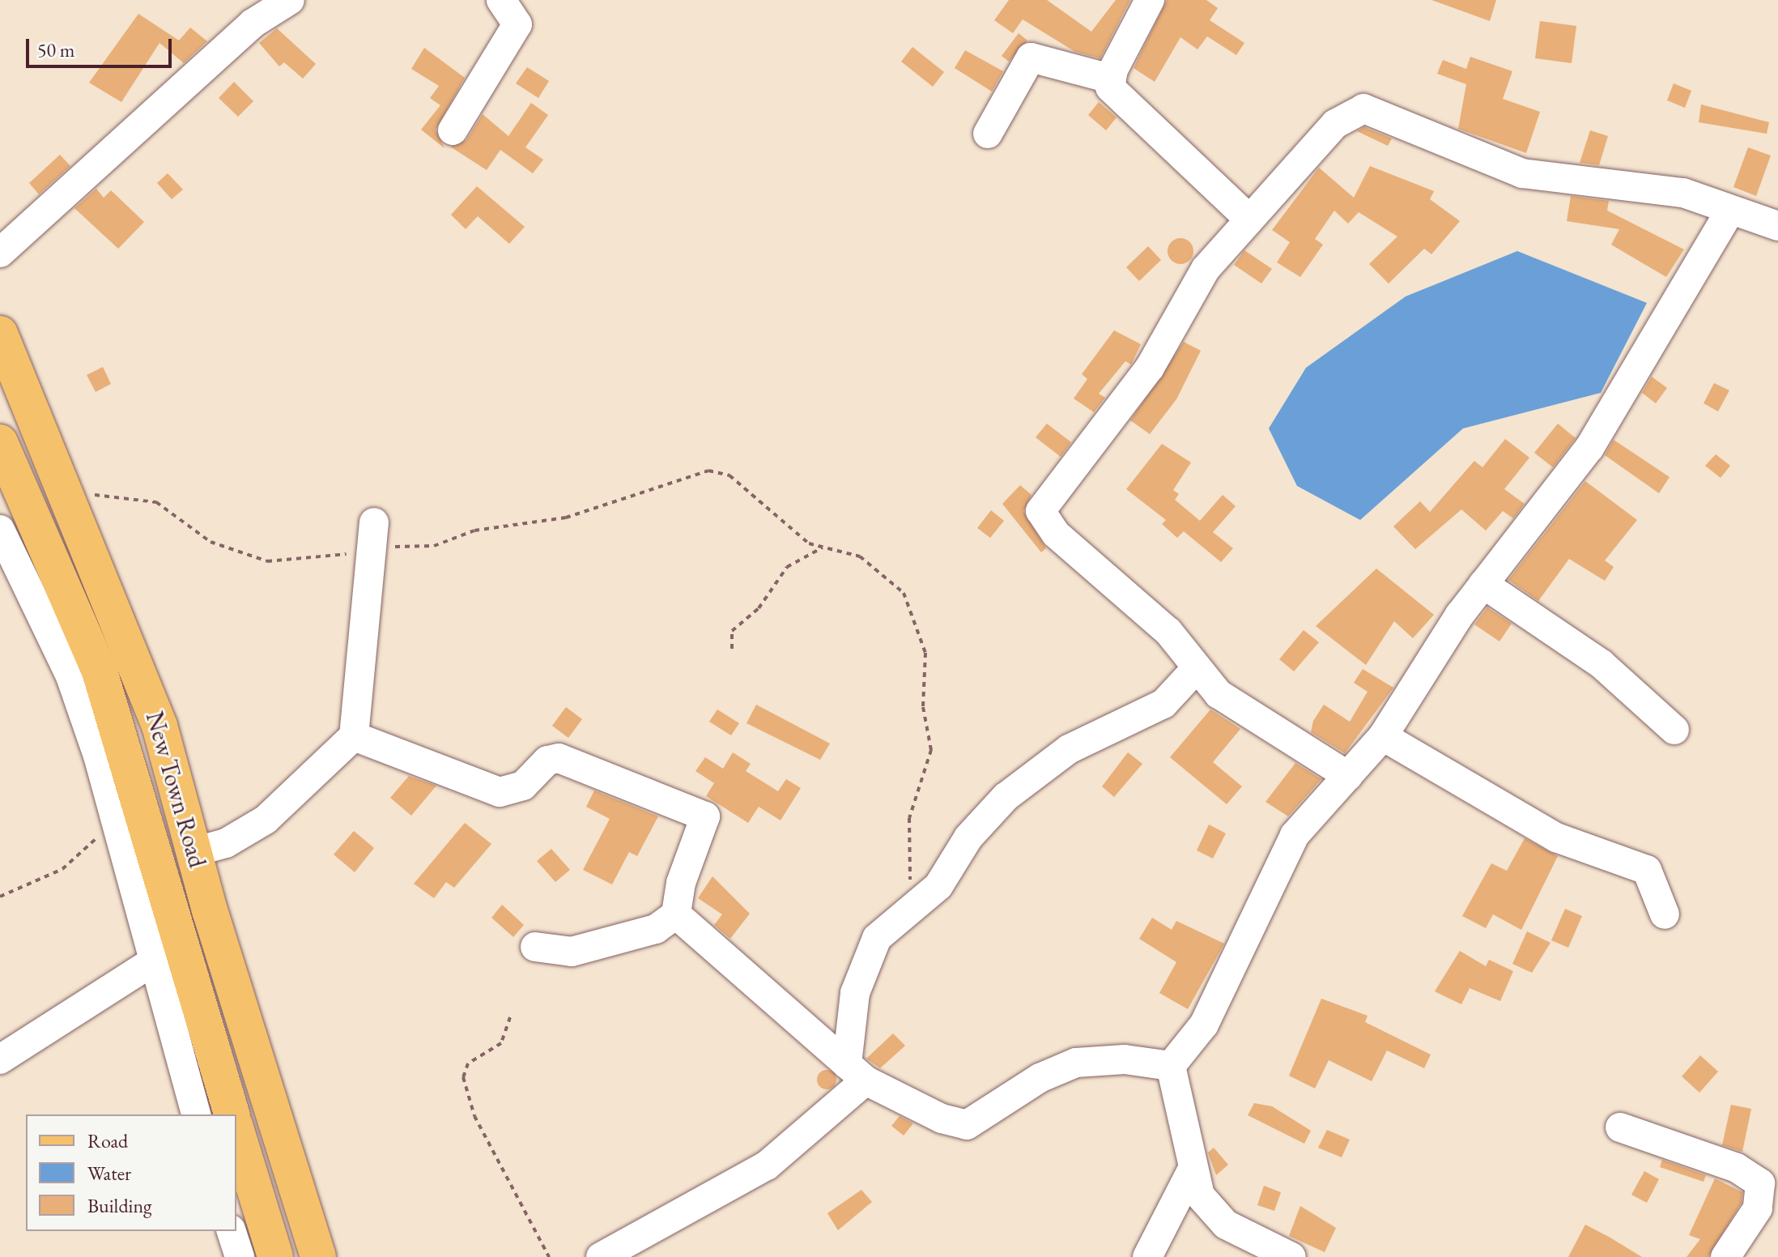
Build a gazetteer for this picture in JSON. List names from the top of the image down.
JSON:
{
  "streets": {
    "main road": ["New Town Road"]
  },
  "legend": ["Road", "Water", "Building"],
  "scale_bar": "50 m"
}
